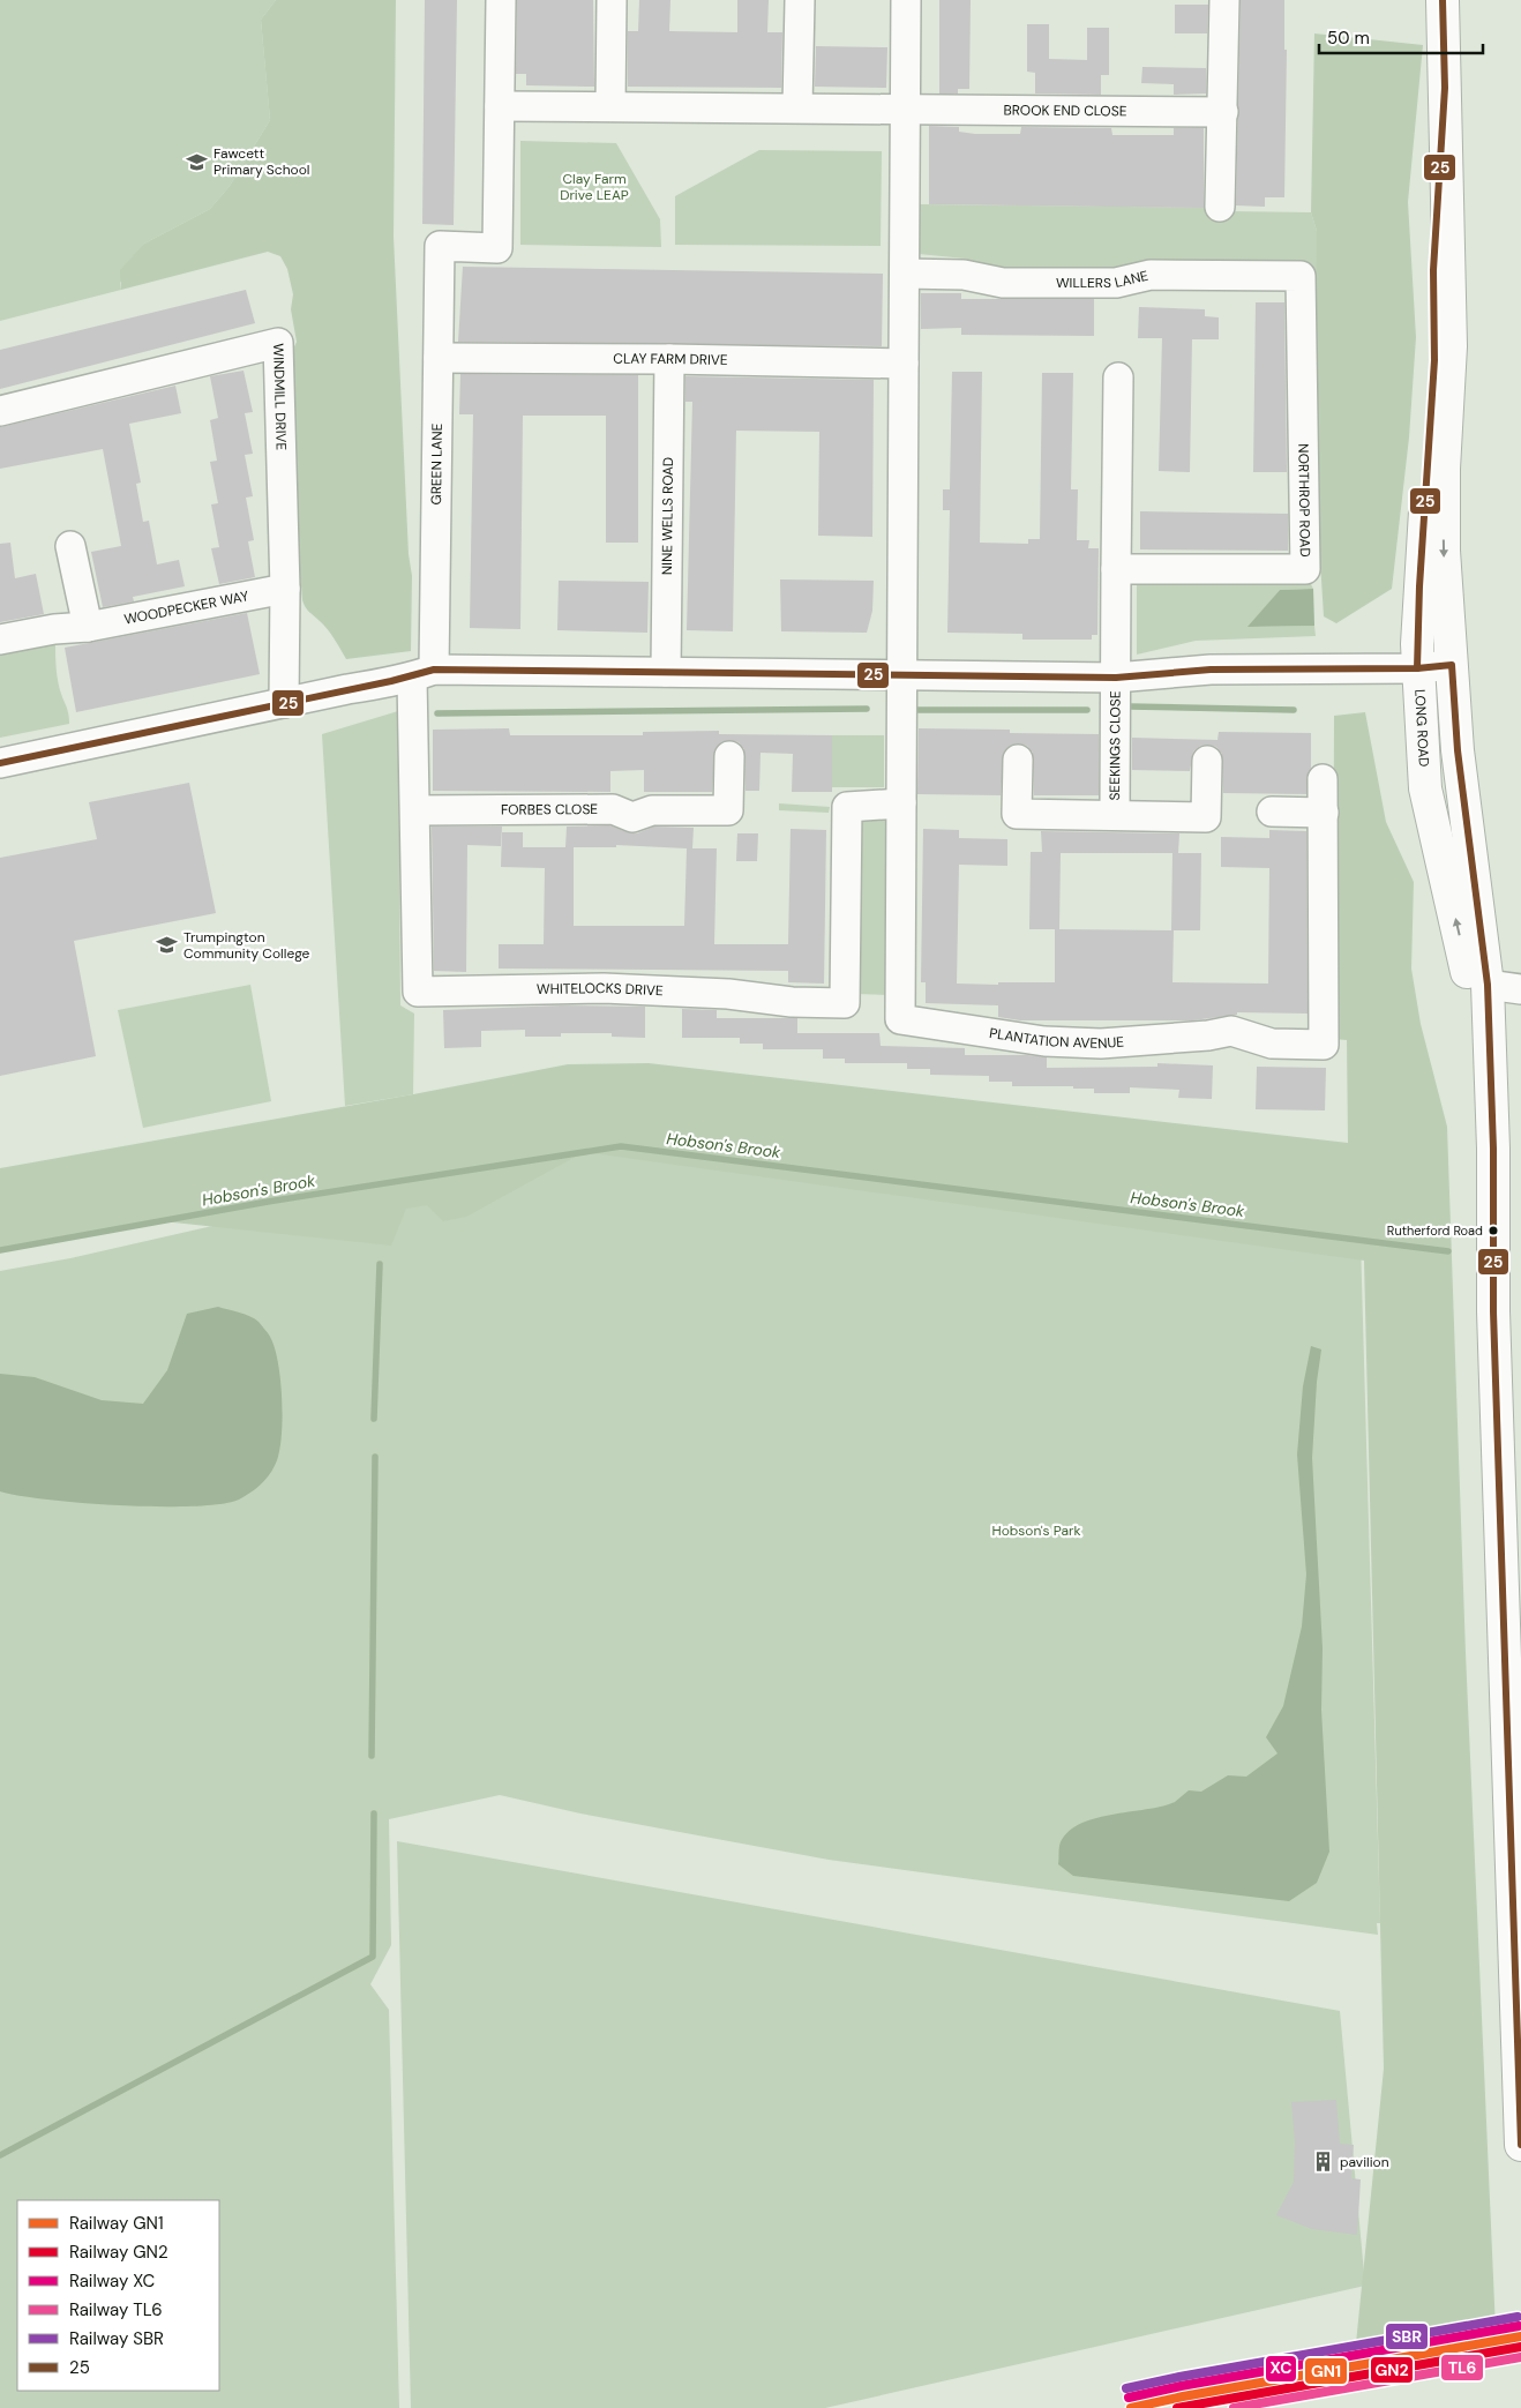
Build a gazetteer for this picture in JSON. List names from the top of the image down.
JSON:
{
  "streets": {
    "main road": ["LONG ROAD"],
    "street": [
      "BROOK END CLOSE",
      "WILLERS LANE",
      "CLAY FARM DRIVE",
      "WINDMILL DRIVE",
      "GREEN LANE",
      "NORTHROP ROAD",
      "NINE WELLS ROAD",
      "WOODPECKER WAY",
      "SEEKINGS CLOSE",
      "FORBES CLOSE",
      "WHITELOCKS DRIVE",
      "PLANTATION AVENUE"
    ]
  },
  "crossings": [
    ["WILLERS LANE", "NORTHROP ROAD"],
    ["CLAY FARM DRIVE", "GREEN LANE"],
    ["CLAY FARM DRIVE", "NINE WELLS ROAD"],
    ["WINDMILL DRIVE", "WOODPECKER WAY"],
    ["GREEN LANE", "WHITELOCKS DRIVE"],
    ["FORBES CLOSE", "WHITELOCKS DRIVE"],
    ["WHITELOCKS DRIVE", "PLANTATION AVENUE"]
  ],
  "water": ["Hobson's Brook"],
  "parks": ["Clay Farm Drive LEAP", "Hobson's Park"],
  "places": {
    "school or university": ["Fawcett Primary School", "Trumpington Community College"],
    "other": ["Rutherford Road"],
    "building": ["pavilion"]
  },
  "lines": [
    "transit line 25",
    "rail line SBR",
    "rail line XC",
    "rail line GN1",
    "rail line GN2",
    "rail line TL6"
  ],
  "legend": [
    "Railway GN1",
    "Railway GN2",
    "Railway XC",
    "Railway TL6",
    "Railway SBR",
    "25"
  ],
  "scale_bar": "50 m"
}
